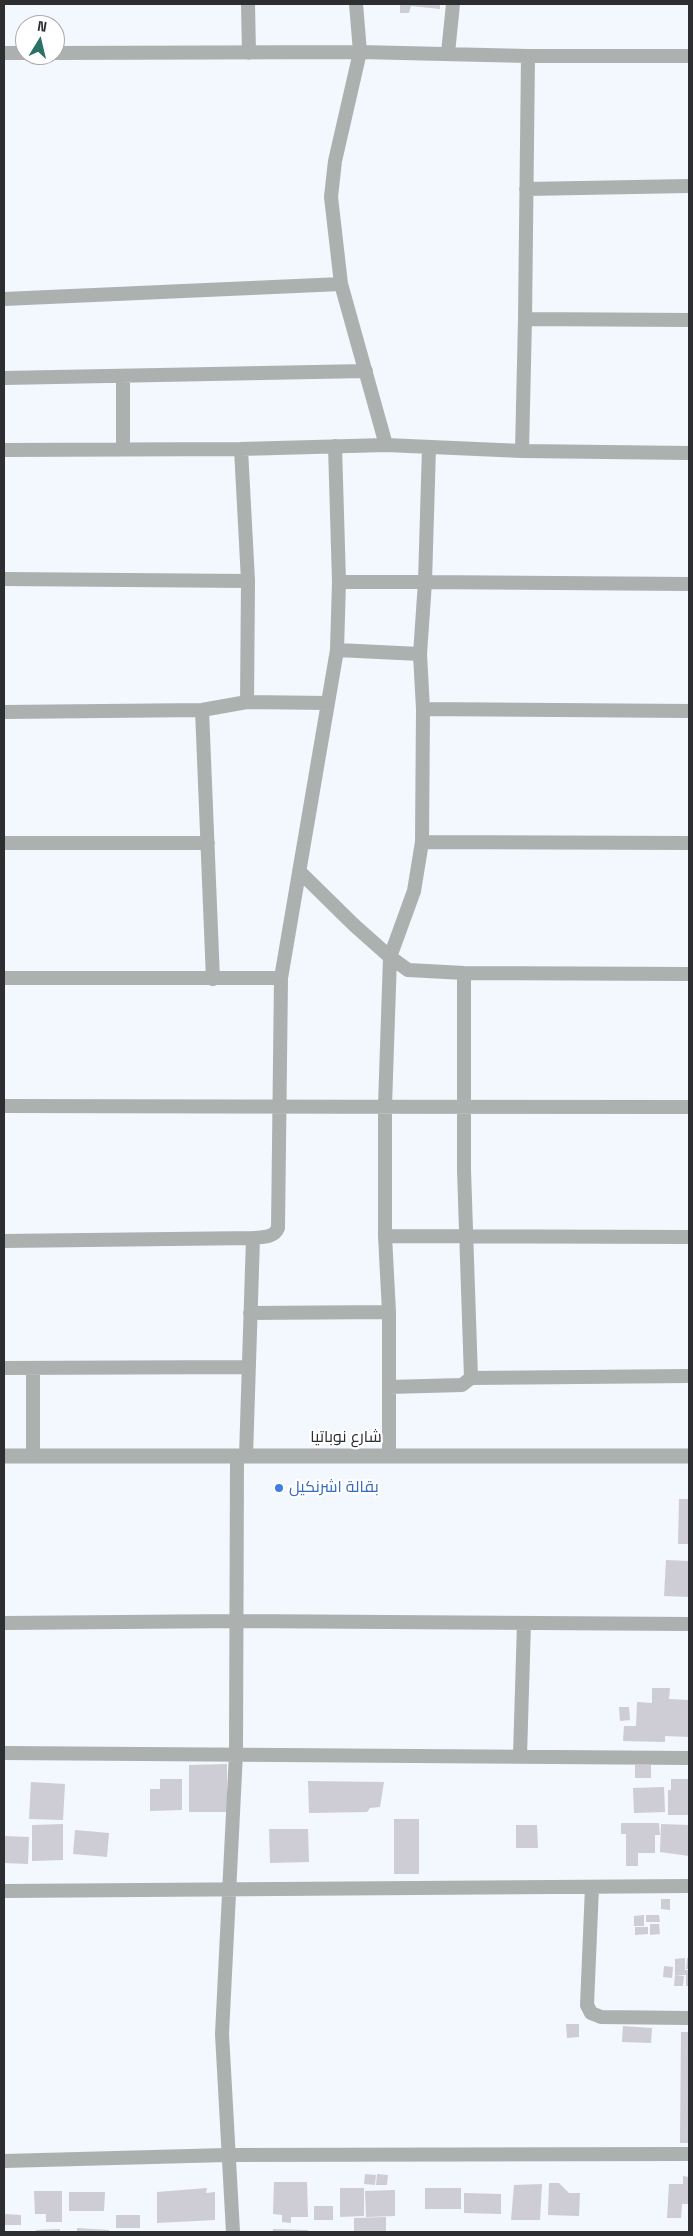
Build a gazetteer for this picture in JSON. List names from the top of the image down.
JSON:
{
  "streets": {
    "street": ["شارع نوباتيا"]
  },
  "places": ["بقالة اشرنكيل"],
  "north": "top"
}
